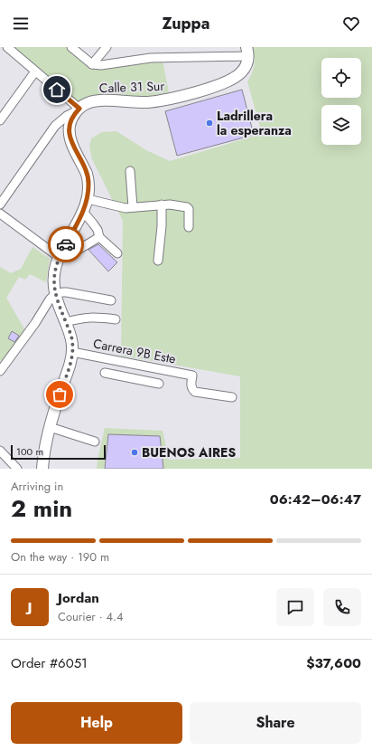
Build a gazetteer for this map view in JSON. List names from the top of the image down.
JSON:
{
  "streets": {
    "main road": ["Calle 31 Sur"],
    "street": ["Carrera 9B Este"]
  },
  "places": ["Ladrillera la esperanza", "BUENOS AIRES"],
  "scale_bar": "100 m",
  "page": {
    "header": "Zuppa",
    "scale": "100 m",
    "heading": ["2 min", "Arriving in", "06:42–06:47"],
    "panel": [
      "Jordan",
      "Courier · 4.4",
      "Order #6051",
      "$37,600"
    ],
    "bar": "On the way · 190 m",
    "round": "J",
    "buttons": ["Help", "Share"]
  }
}
